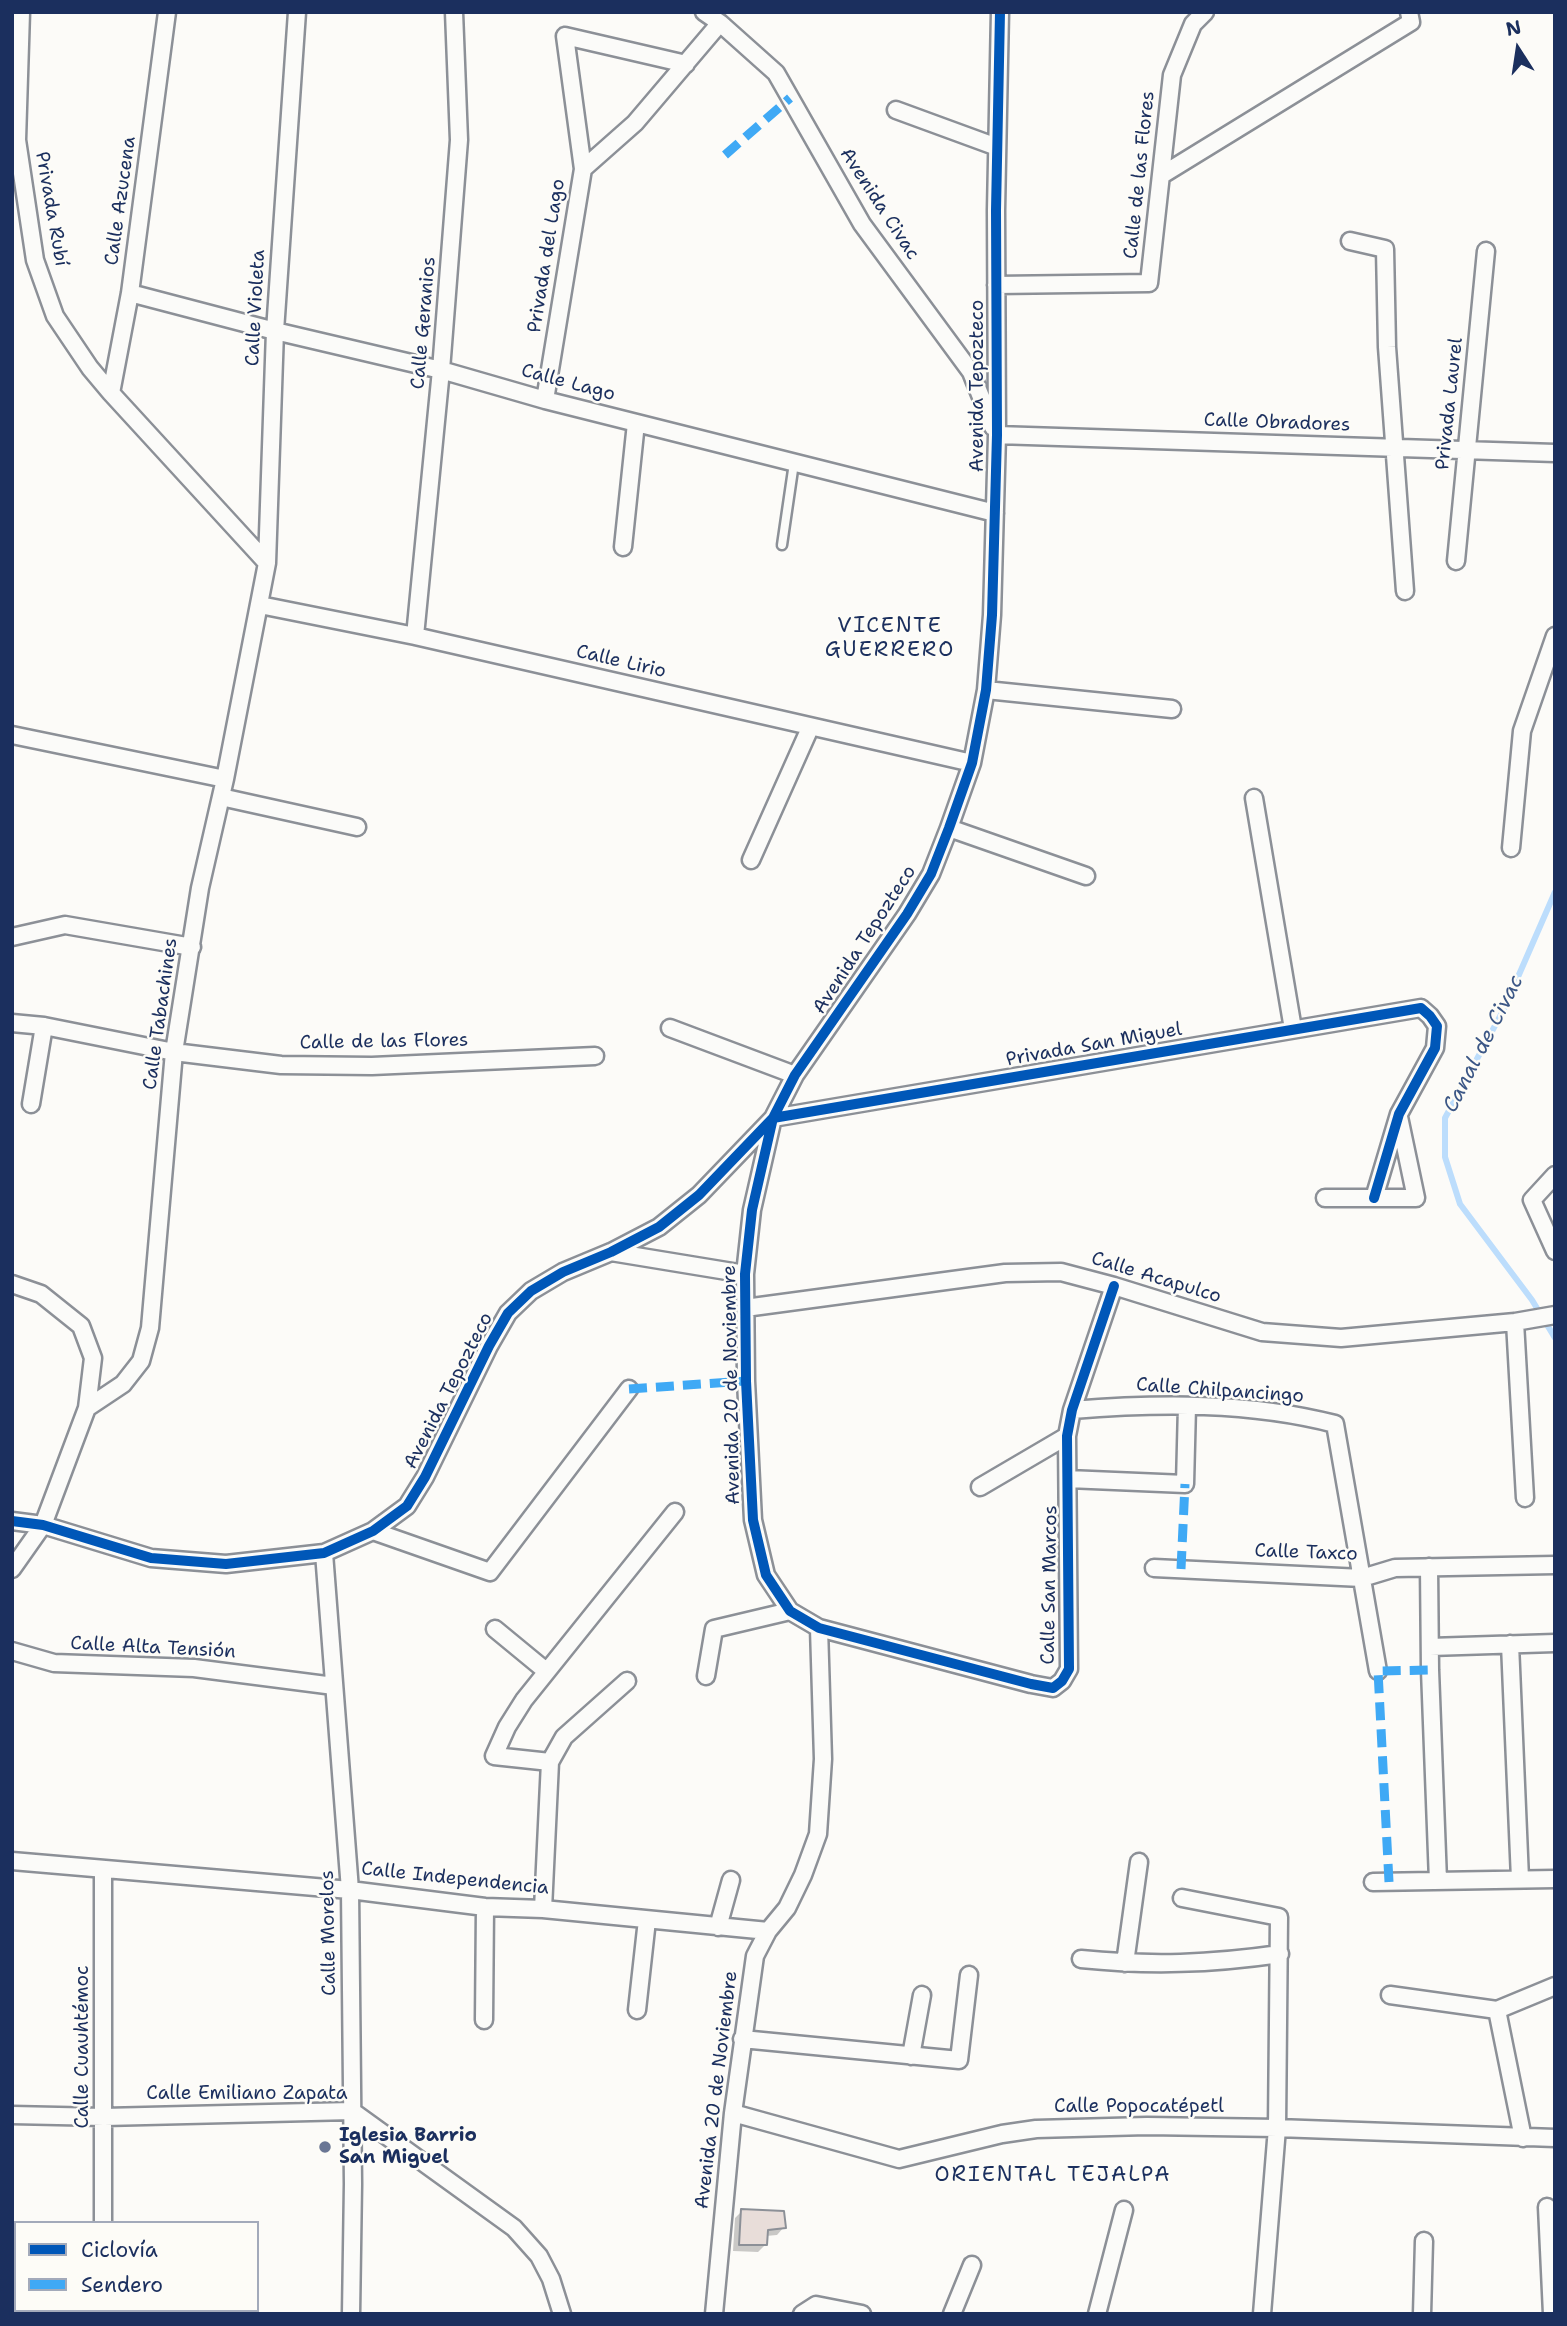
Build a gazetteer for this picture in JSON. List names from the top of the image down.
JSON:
{
  "streets": {
    "street": [
      "Calle de las Flores",
      "Calle Azucena",
      "Avenida Civac",
      "Privada Rubí",
      "Privada del Lago",
      "Calle Violeta",
      "Calle Geranios",
      "Calle Lago",
      "Avenida Tepozteco",
      "Privada Laurel",
      "Calle Obradores",
      "Calle Lirio",
      "Calle Tabachines",
      "Privada San Miguel",
      "Calle Acapulco",
      "Avenida 20 de Noviembre",
      "Calle Chilpancingo",
      "Calle Taxco",
      "Calle San Marcos",
      "Calle Alta Tensión",
      "Calle Independencia",
      "Calle Morelos",
      "Calle Cuauhtémoc",
      "Calle Emiliano Zapata",
      "Calle Popocatépetl"
    ]
  },
  "crossings": [
    ["Calle de las Flores", "Avenida Tepozteco"],
    ["Calle de las Flores", "Calle Tabachines"],
    ["Calle Azucena", "Privada Rubí"],
    ["Calle Azucena", "Calle Lago"],
    ["Avenida Civac", "Avenida Tepozteco"],
    ["Avenida Civac", "Calle Obradores"],
    ["Privada del Lago", "Calle Lago"],
    ["Calle Violeta", "Calle Lago"],
    ["Calle Violeta", "Calle Lirio"],
    ["Calle Violeta", "Calle Tabachines"],
    ["Calle Geranios", "Calle Lago"],
    ["Calle Geranios", "Calle Lirio"],
    ["Calle Lago", "Avenida Tepozteco"],
    ["Avenida Tepozteco", "Calle Obradores"],
    ["Avenida Tepozteco", "Calle Lirio"],
    ["Avenida Tepozteco", "Privada San Miguel"],
    ["Avenida Tepozteco", "Avenida 20 de Noviembre"],
    ["Avenida Tepozteco", "Calle Morelos"],
    ["Privada Laurel", "Calle Obradores"],
    ["Calle Lirio", "Calle Tabachines"],
    ["Privada San Miguel", "Avenida 20 de Noviembre"],
    ["Calle Acapulco", "Avenida 20 de Noviembre"],
    ["Calle Acapulco", "Calle San Marcos"],
    ["Avenida 20 de Noviembre", "Calle San Marcos"],
    ["Avenida 20 de Noviembre", "Calle Independencia"],
    ["Avenida 20 de Noviembre", "Calle Popocatépetl"],
    ["Calle Chilpancingo", "Calle Taxco"],
    ["Calle Chilpancingo", "Calle San Marcos"],
    ["Calle Alta Tensión", "Calle Morelos"],
    ["Calle Independencia", "Calle Morelos"],
    ["Calle Independencia", "Calle Cuauhtémoc"],
    ["Calle Morelos", "Calle Emiliano Zapata"],
    ["Calle Cuauhtémoc", "Calle Emiliano Zapata"]
  ],
  "districts": ["VICENTE GUERRERO", "ORIENTAL TEJALPA"],
  "water": ["Canal de Civac"],
  "places": ["Iglesia Barrio San Miguel"],
  "legend": ["Ciclovía", "Sendero"],
  "north": "top"
}
